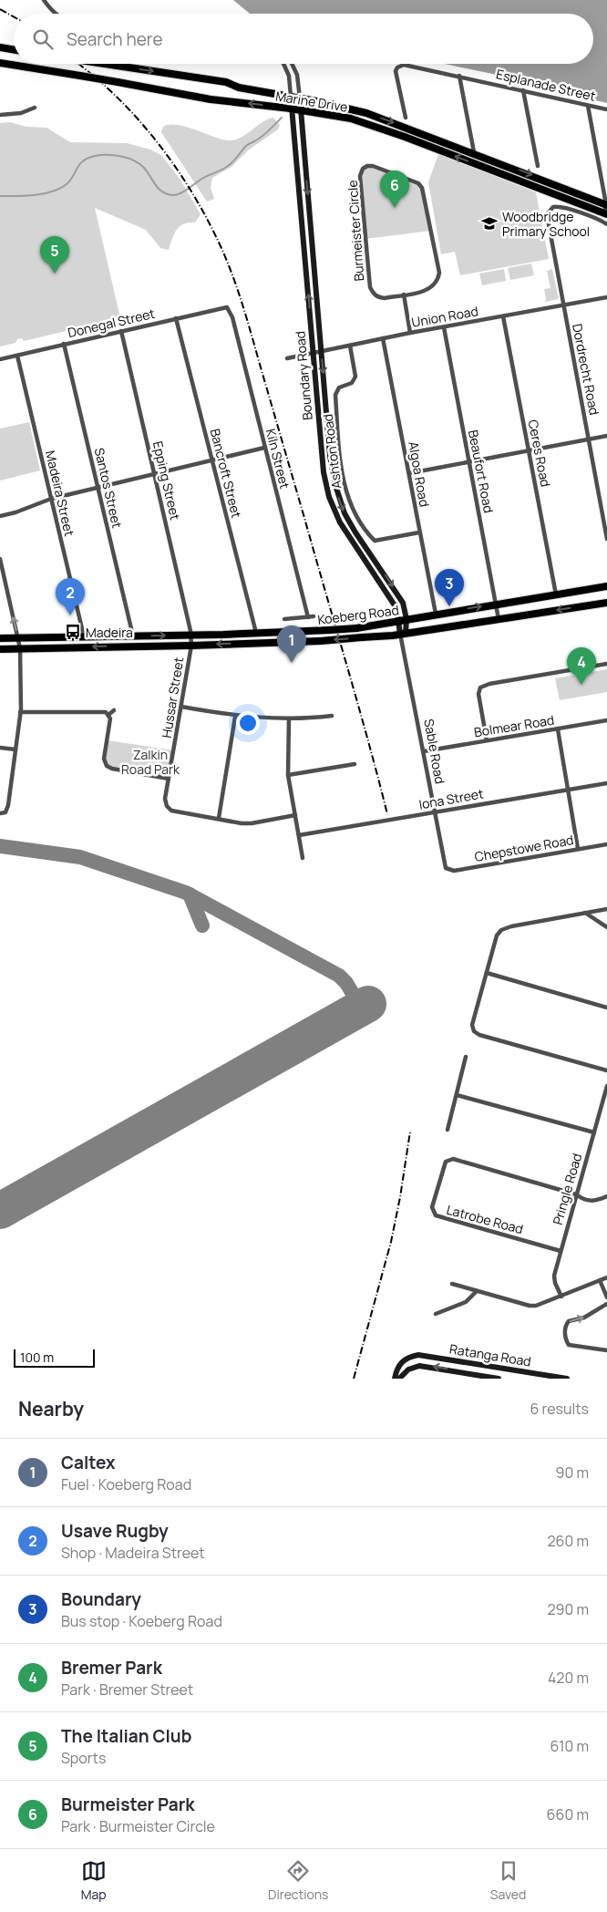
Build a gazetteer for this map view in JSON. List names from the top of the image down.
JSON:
{
  "streets": {
    "main road": [
      "Marine Drive",
      "Boundary Road",
      "Koeberg Road",
      "Ratanga Road"
    ],
    "street": [
      "Esplanade Street",
      "Burmeister Circle",
      "Union Road",
      "Donegal Street",
      "Dordrecht Road",
      "Ashton Road",
      "Ceres Road",
      "Kiln Street",
      "Beaufort Road",
      "Bancroft Street",
      "Algoa Road",
      "Epping Street",
      "Santos Street",
      "Madeira Street",
      "Hussar Street",
      "Bolmear Road",
      "Sable Road",
      "Iona Street",
      "Chepstowe Road",
      "Pringle Road",
      "Latrobe Road"
    ]
  },
  "crossings": [
    ["Marine Drive", "Boundary Road"],
    ["Union Road", "Dordrecht Road"],
    ["Union Road", "Boundary Road"],
    ["Union Road", "Ashton Road"],
    ["Union Road", "Ceres Road"],
    ["Union Road", "Beaufort Road"],
    ["Union Road", "Algoa Road"],
    ["Donegal Street", "Kiln Street"],
    ["Donegal Street", "Bancroft Street"],
    ["Donegal Street", "Epping Street"],
    ["Donegal Street", "Santos Street"],
    ["Donegal Street", "Madeira Street"],
    ["Boundary Road", "Koeberg Road"],
    ["Ashton Road", "Algoa Road"],
    ["Ceres Road", "Koeberg Road"],
    ["Beaufort Road", "Koeberg Road"],
    ["Bancroft Street", "Koeberg Road"],
    ["Algoa Road", "Koeberg Road"],
    ["Epping Street", "Koeberg Road"],
    ["Epping Street", "Hussar Street"],
    ["Santos Street", "Koeberg Road"],
    ["Madeira Street", "Koeberg Road"],
    ["Koeberg Road", "Hussar Street"],
    ["Koeberg Road", "Sable Road"],
    ["Bolmear Road", "Sable Road"],
    ["Sable Road", "Iona Street"],
    ["Sable Road", "Chepstowe Road"],
    ["Pringle Road", "Latrobe Road"]
  ],
  "parks": ["Zalkin Road Park"],
  "places": {
    "school or university": ["Woodbridge Primary School"],
    "bus stop": ["Madeira"]
  },
  "scale_bar": "100 m",
  "page": {
    "search": "Search here",
    "pins": [
      "6",
      "5",
      "3",
      "2",
      "1",
      "4"
    ],
    "scale": "100 m",
    "heading": ["Nearby", "6 results"],
    "list": [
      {
        "mark": "1",
        "name": "Caltex",
        "note": "Fuel · Koeberg Road",
        "value": "90 m"
      },
      {
        "mark": "2",
        "name": "Usave Rugby",
        "note": "Shop · Madeira Street",
        "value": "260 m"
      },
      {
        "mark": "3",
        "name": "Boundary",
        "note": "Bus stop · Koeberg Road",
        "value": "290 m"
      },
      {
        "mark": "4",
        "name": "Bremer Park",
        "note": "Park · Bremer Street",
        "value": "420 m"
      },
      {
        "mark": "5",
        "name": "The Italian Club",
        "note": "Sports",
        "value": "610 m"
      },
      {
        "mark": "6",
        "name": "Burmeister Park",
        "note": "Park · Burmeister Circle",
        "value": "660 m"
      }
    ],
    "nav": ["Map", "Directions", "Saved"]
  }
}
